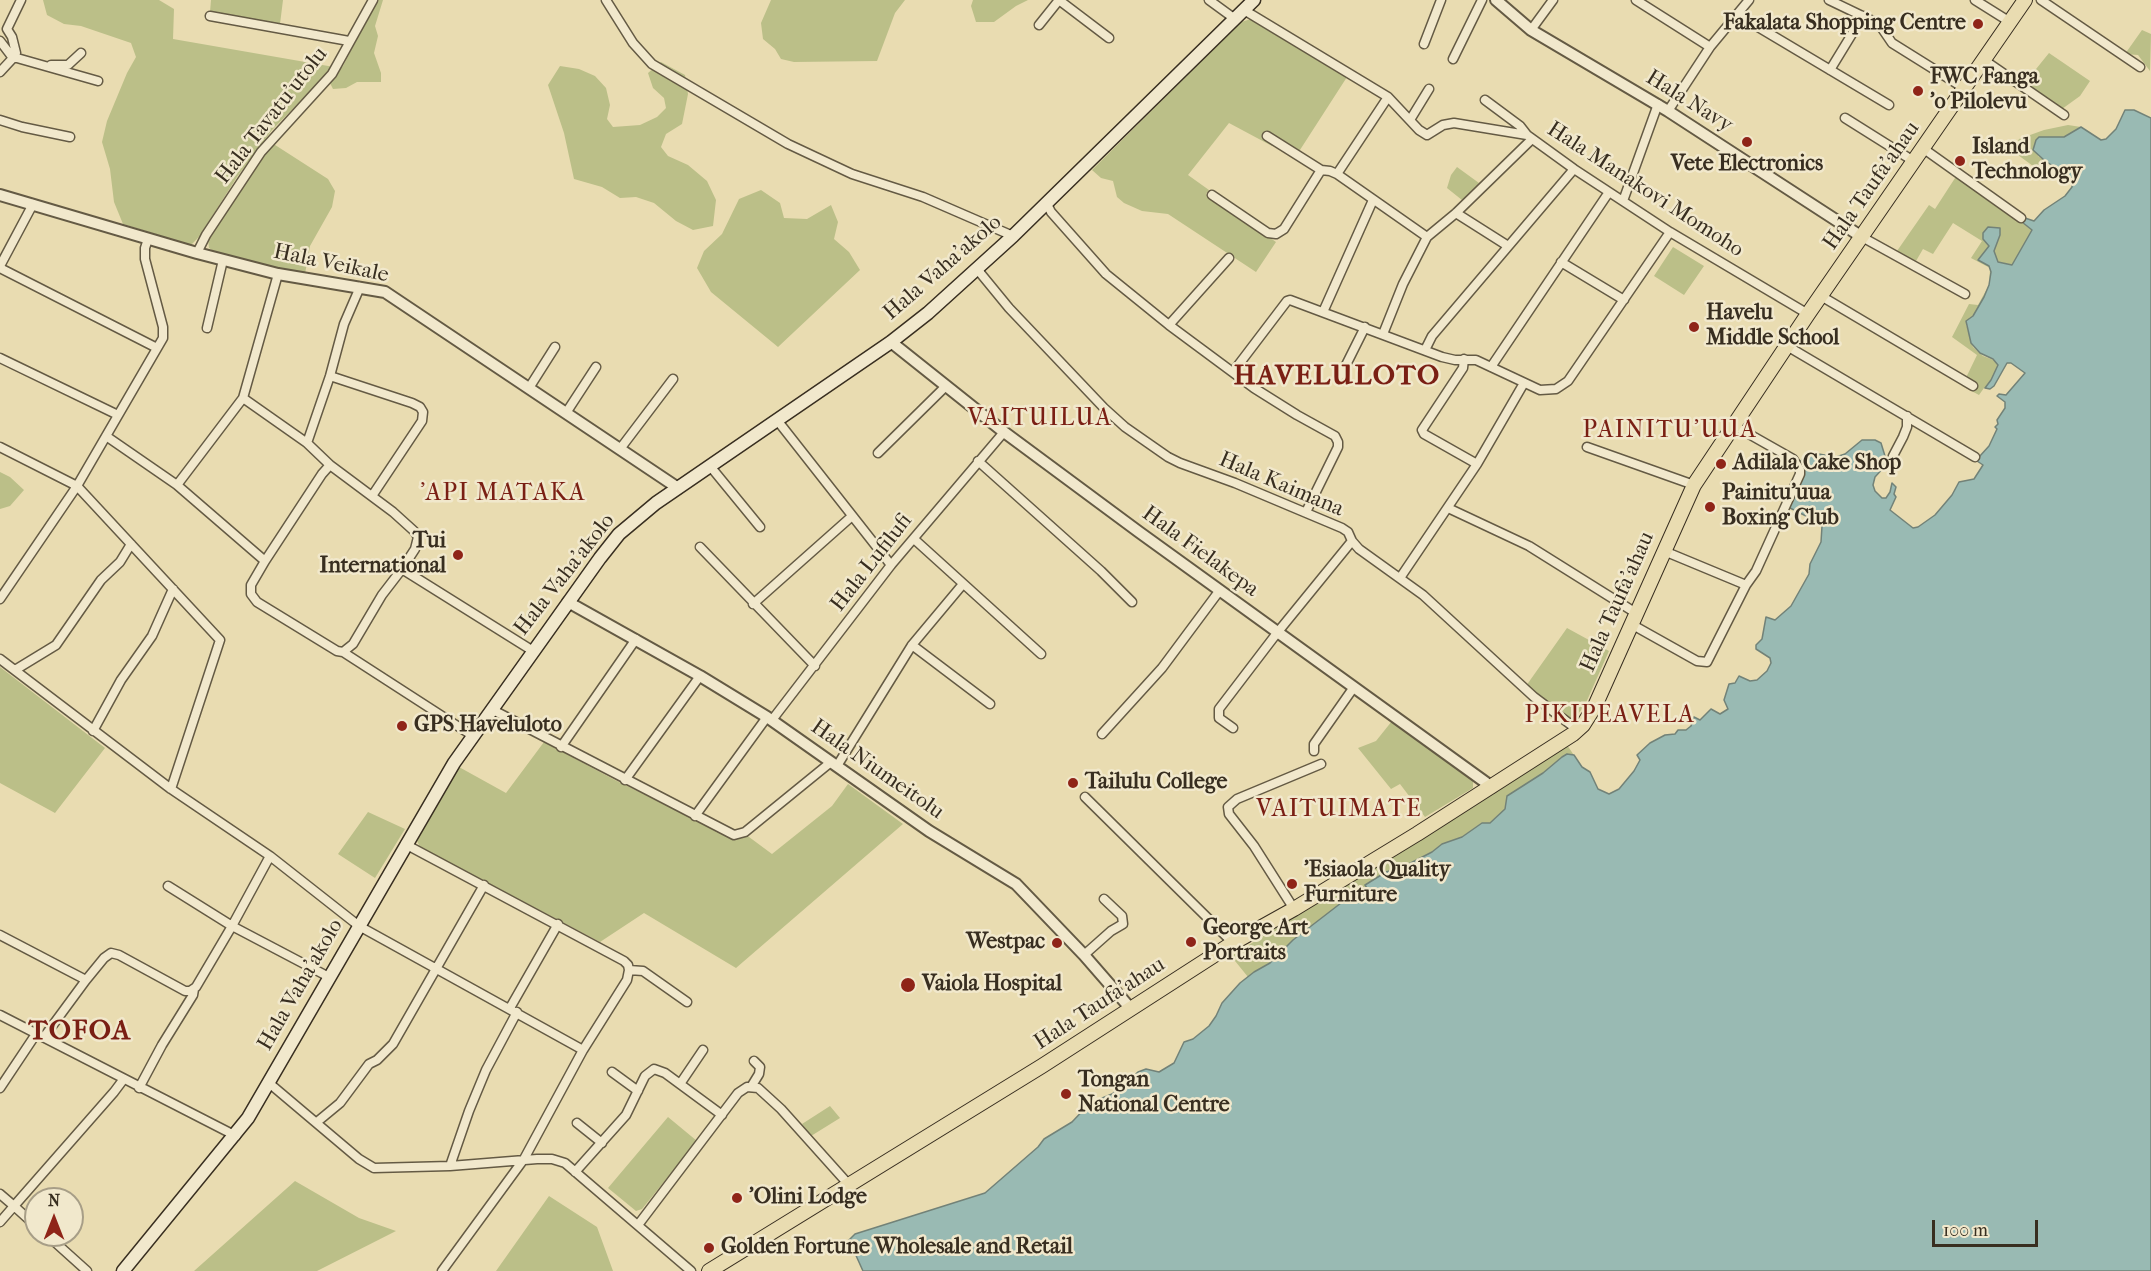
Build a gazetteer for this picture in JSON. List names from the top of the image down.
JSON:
{
  "streets": {
    "main road": ["Hala Taufa'ahau", "Hala Vaha'akolo"],
    "street": [
      "Hala Navy",
      "Hala Tavatu'utolu",
      "Hala Manakovi Momoho",
      "Hala Veikale",
      "Hala Kaimana",
      "Hala Fielakepa",
      "Hala Lufilufi",
      "Hala Niumeitolu"
    ]
  },
  "crossings": [
    ["Hala Navy", "Hala Taufa'ahau"],
    ["Hala Tavatu'utolu", "Hala Veikale"],
    ["Hala Taufa'ahau", "Hala Manakovi Momoho"],
    ["Hala Taufa'ahau", "Hala Kaimana"],
    ["Hala Taufa'ahau", "Hala Fielakepa"],
    ["Hala Taufa'ahau", "Hala Niumeitolu"],
    ["Hala Manakovi Momoho", "Hala Vaha'akolo"],
    ["Hala Veikale", "Hala Vaha'akolo"],
    ["Hala Vaha'akolo", "Hala Kaimana"],
    ["Hala Vaha'akolo", "Hala Fielakepa"],
    ["Hala Vaha'akolo", "Hala Niumeitolu"],
    ["Hala Fielakepa", "Hala Lufilufi"],
    ["Hala Lufilufi", "Hala Niumeitolu"]
  ],
  "districts": [
    "HAVELULOTO",
    "VAITUILUA",
    "PAINITU’UUA",
    "'API MATAKA",
    "PIKIPEAVELA",
    "VAITUIMATE",
    "TOFOA"
  ],
  "places": [
    "Fakalata Shopping Centre",
    "FWC Fanga 'o Pilolevu",
    "Vete Electronics",
    "Island Technology",
    "Havelu Middle School",
    "Adilala Cake Shop",
    "Painitu’uua Boxing Club",
    "Tui International",
    "GPS Haveluloto",
    "Tailulu College",
    "'Esiaola Quality Furniture",
    "George Art Portraits",
    "Westpac",
    "Vaiola Hospital",
    "Tongan National Centre",
    "'Olini Lodge",
    "Golden Fortune Wholesale and Retail"
  ],
  "scale_bar": "100 m",
  "north": "top"
}
